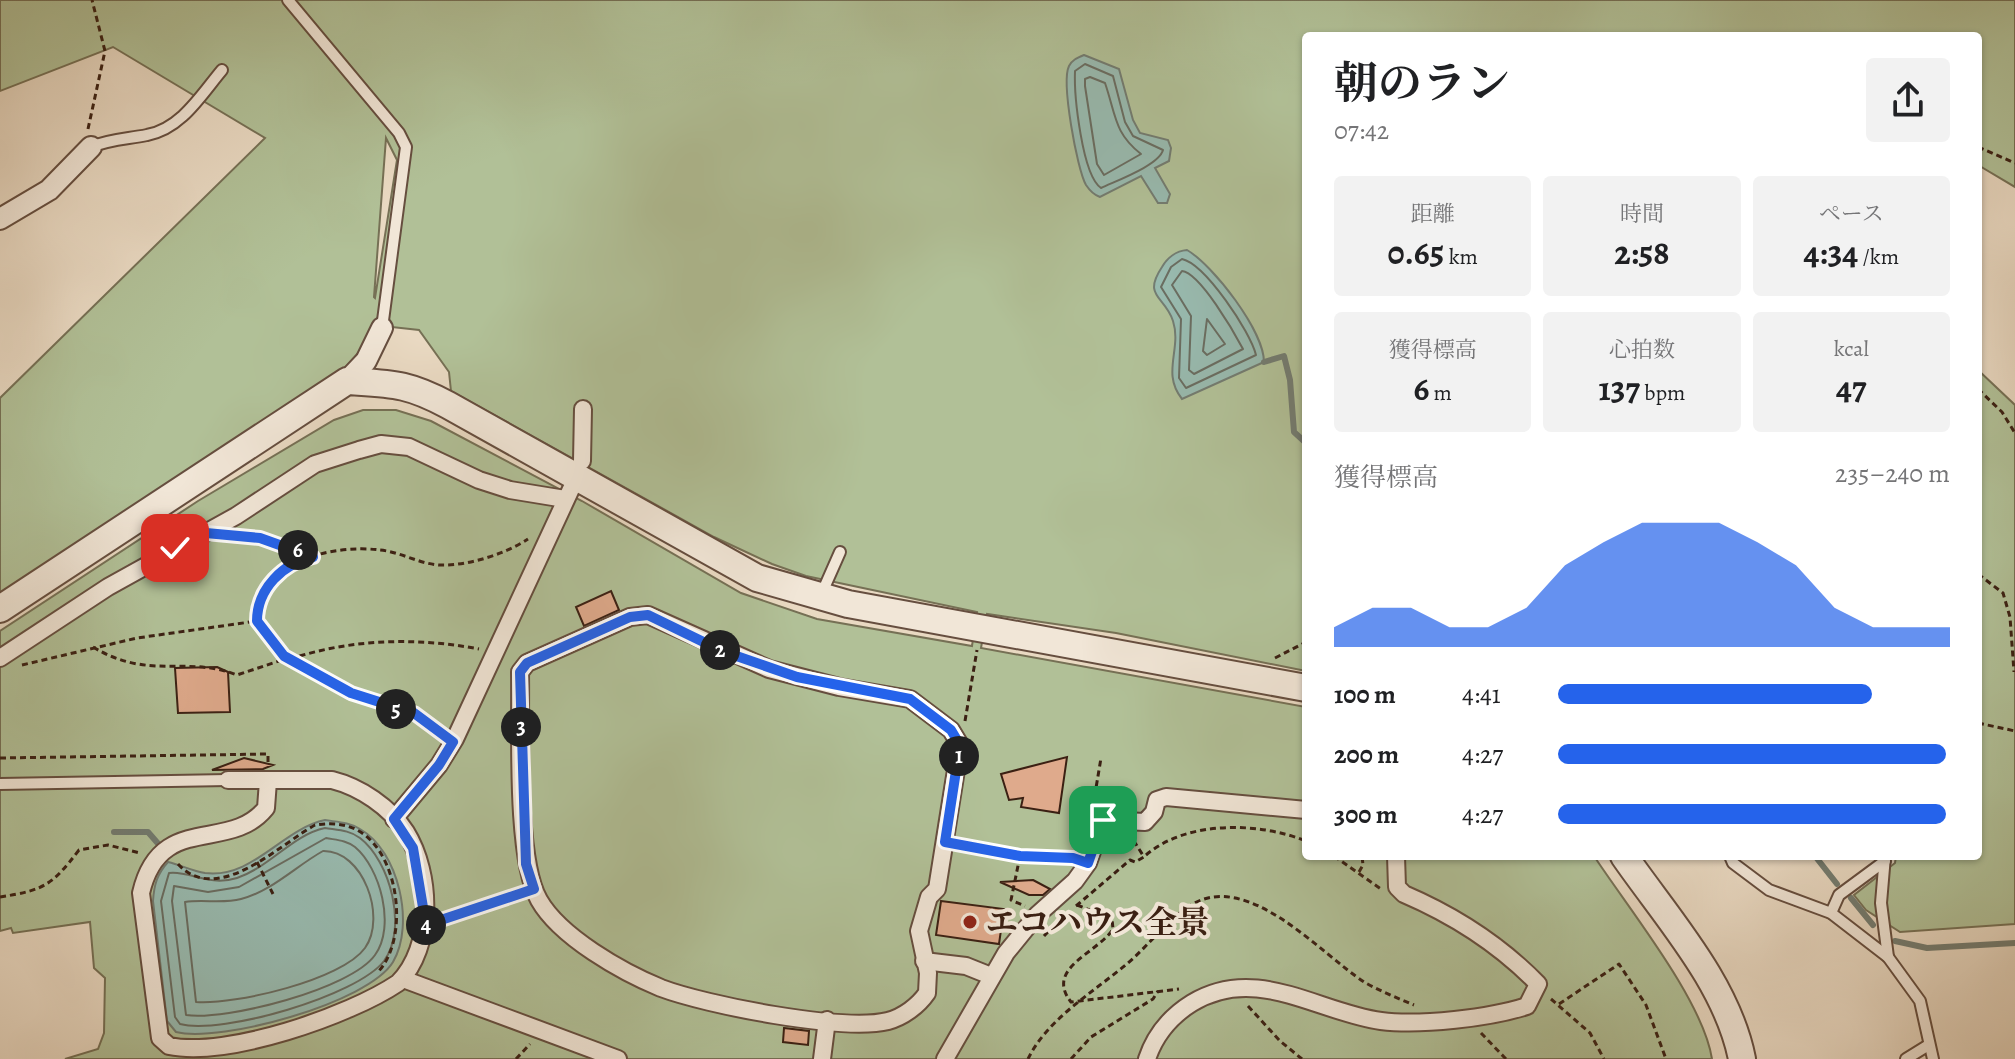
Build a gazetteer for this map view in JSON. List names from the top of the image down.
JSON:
{
  "places": ["エコハウス全景"],
  "page": {
    "heading": ["朝のラン", "07:42"],
    "stats": [
      ["距離", "0.65 km"],
      ["時間", "2:58"],
      ["ペース", "4:34 /km"],
      ["獲得標高", "6 m"],
      ["心拍数", "137 bpm"],
      ["kcal", "47"]
    ],
    "chart": ["獲得標高", "235–240 m"],
    "pins": [
      "6",
      "2",
      "5",
      "3",
      "1",
      "4"
    ],
    "list": [
      {
        "name": "100 m",
        "note": "4:41"
      },
      {
        "name": "200 m",
        "note": "4:27"
      },
      {
        "name": "300 m",
        "note": "4:27"
      }
    ]
  }
}
